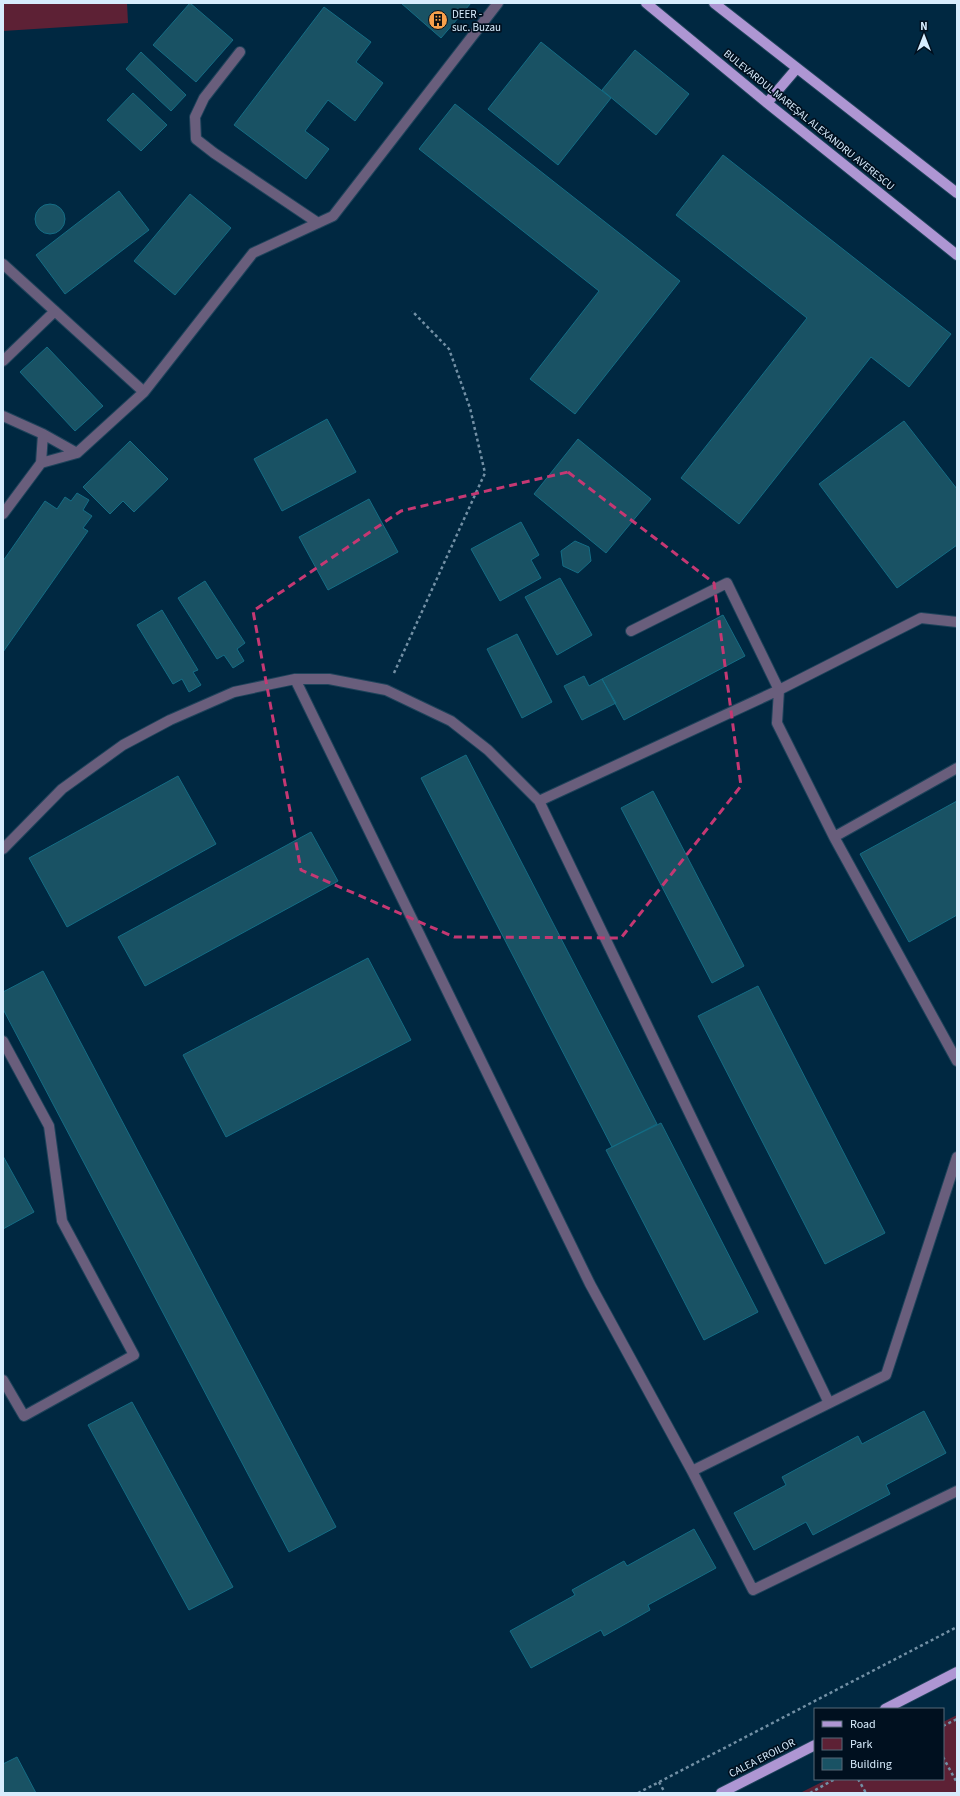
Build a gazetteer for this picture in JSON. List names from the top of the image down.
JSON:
{
  "streets": {
    "main road": ["BULEVARDUL MAREȘAL ALEXANDRU AVERESCU", "CALEA EROILOR"]
  },
  "places": {
    "building": ["DEER - suc. Buzau"]
  },
  "legend": ["Road", "Park", "Building"],
  "north": "top"
}
